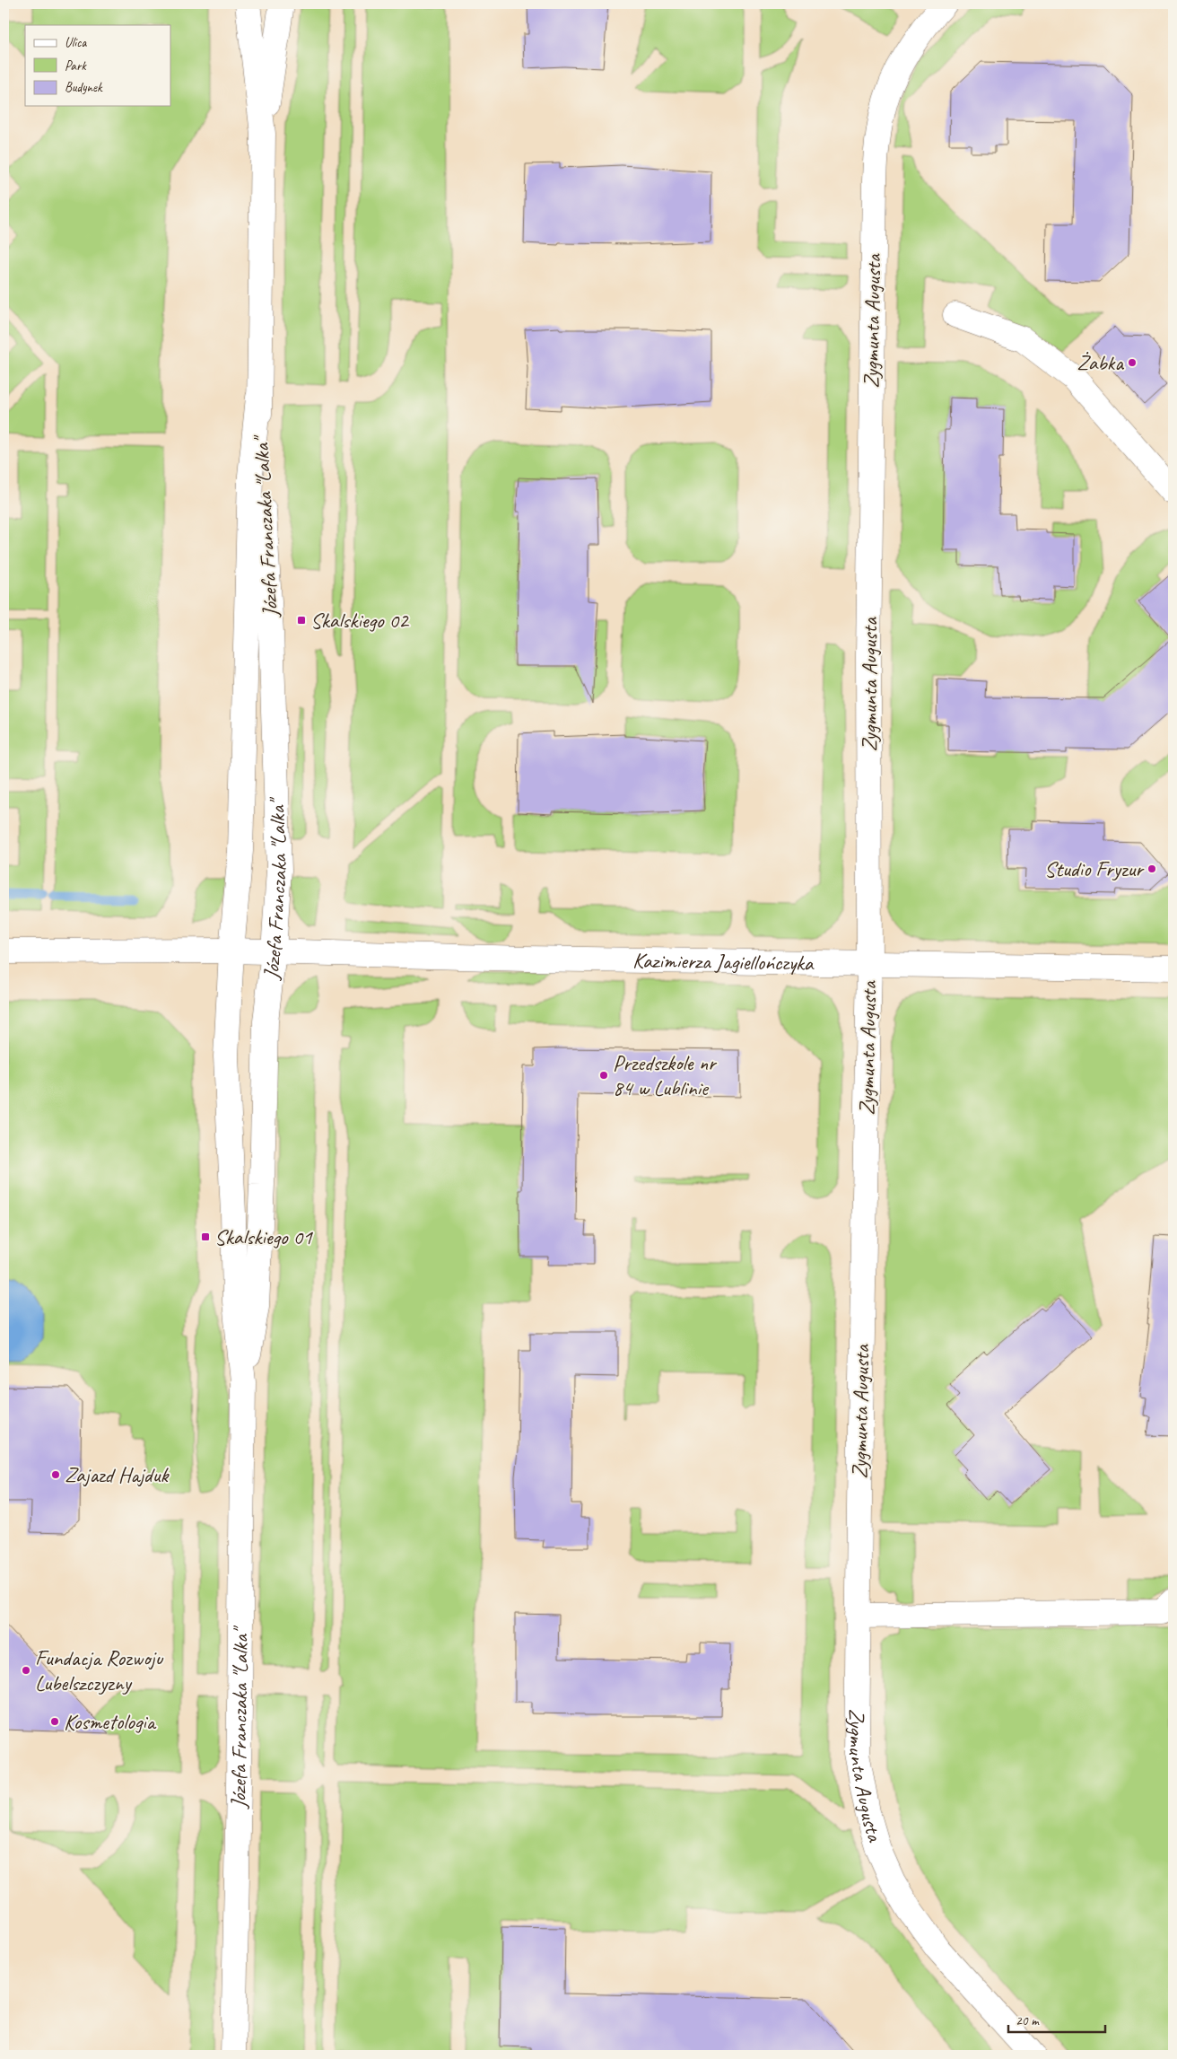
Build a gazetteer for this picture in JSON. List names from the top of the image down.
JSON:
{
  "streets": {
    "street": ["Zygmunta Augusta", "Józefa Franczaka \"Lalka\"", "Kazimierza Jagiellończyka"]
  },
  "crossings": [
    ["Zygmunta Augusta", "Kazimierza Jagiellończyka"],
    ["Józefa Franczaka \"Lalka\"", "Kazimierza Jagiellończyka"]
  ],
  "places": {
    "other": [
      "Żabka",
      "Studio Fryzur",
      "Przedszkole nr 84 w Lublinie",
      "Zajazd Hajduk",
      "Fundacja Rozwoju Lubelszczyzny",
      "Kosmetologia"
    ],
    "transit": ["Skalskiego 02", "Skalskiego 01"]
  },
  "legend": ["Ulica", "Park", "Budynek"],
  "scale_bar": "20 m"
}
